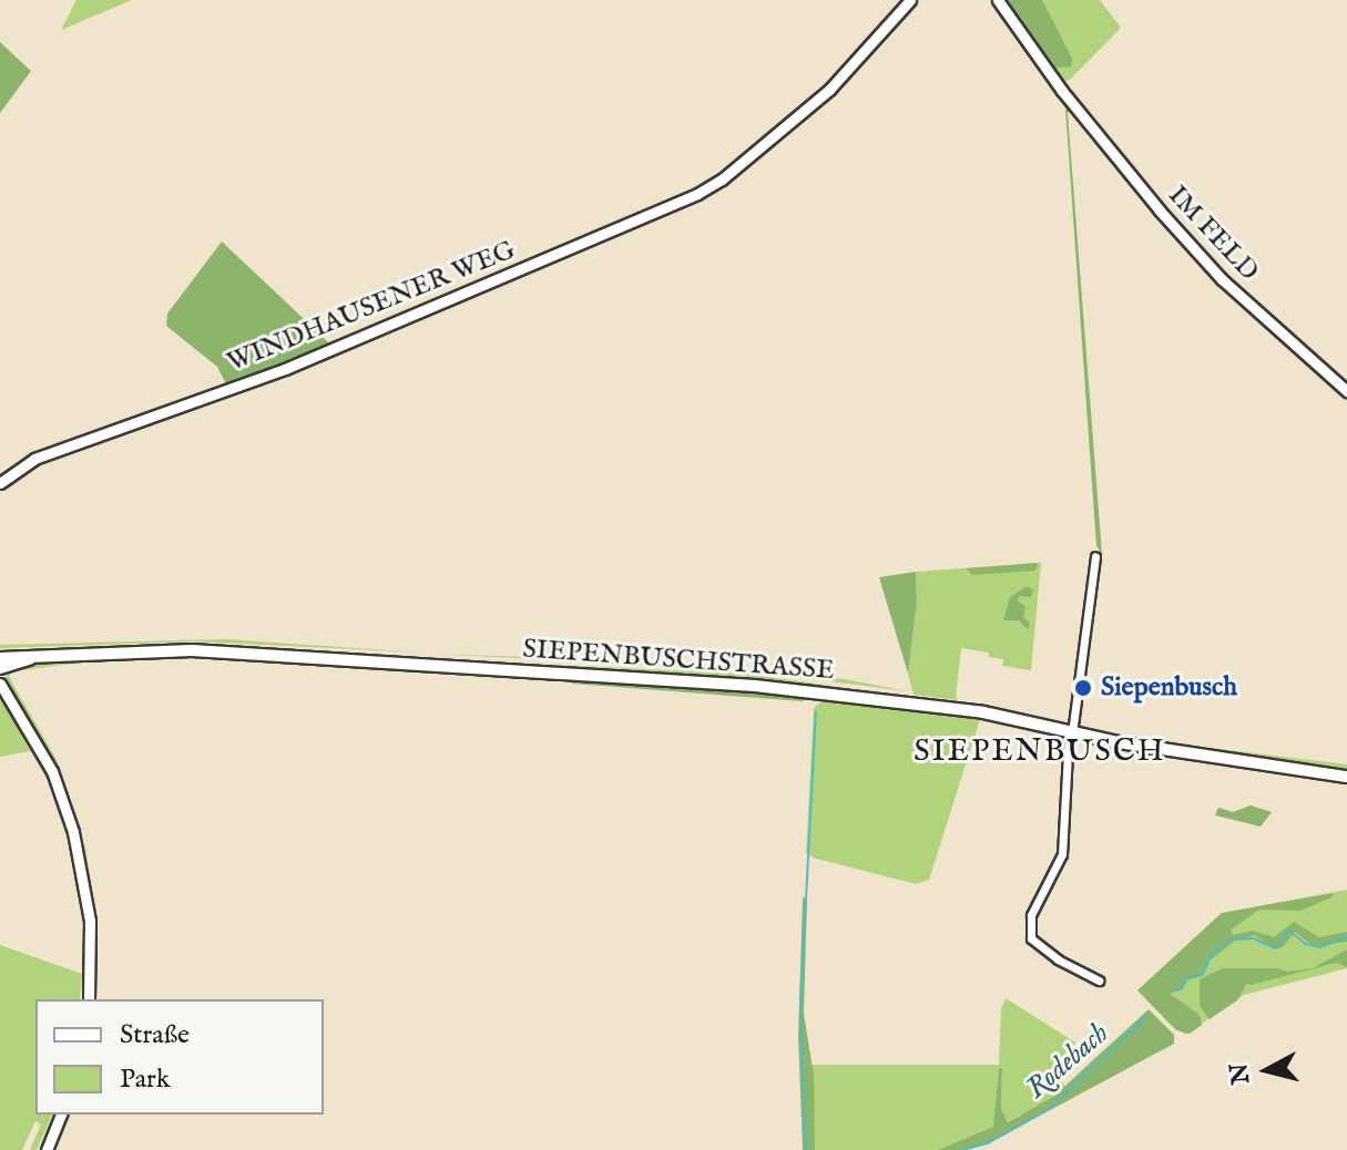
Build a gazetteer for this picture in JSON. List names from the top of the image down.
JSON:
{
  "streets": {
    "main road": ["SIEPENBUSCHSTRASSE"],
    "street": ["IM FELD", "WINDHAUSENER WEG"]
  },
  "districts": ["SIEPENBUSCH"],
  "water": ["Rodebach"],
  "places": ["Siepenbusch"],
  "legend": ["Straße", "Park"],
  "north": "left"
}
